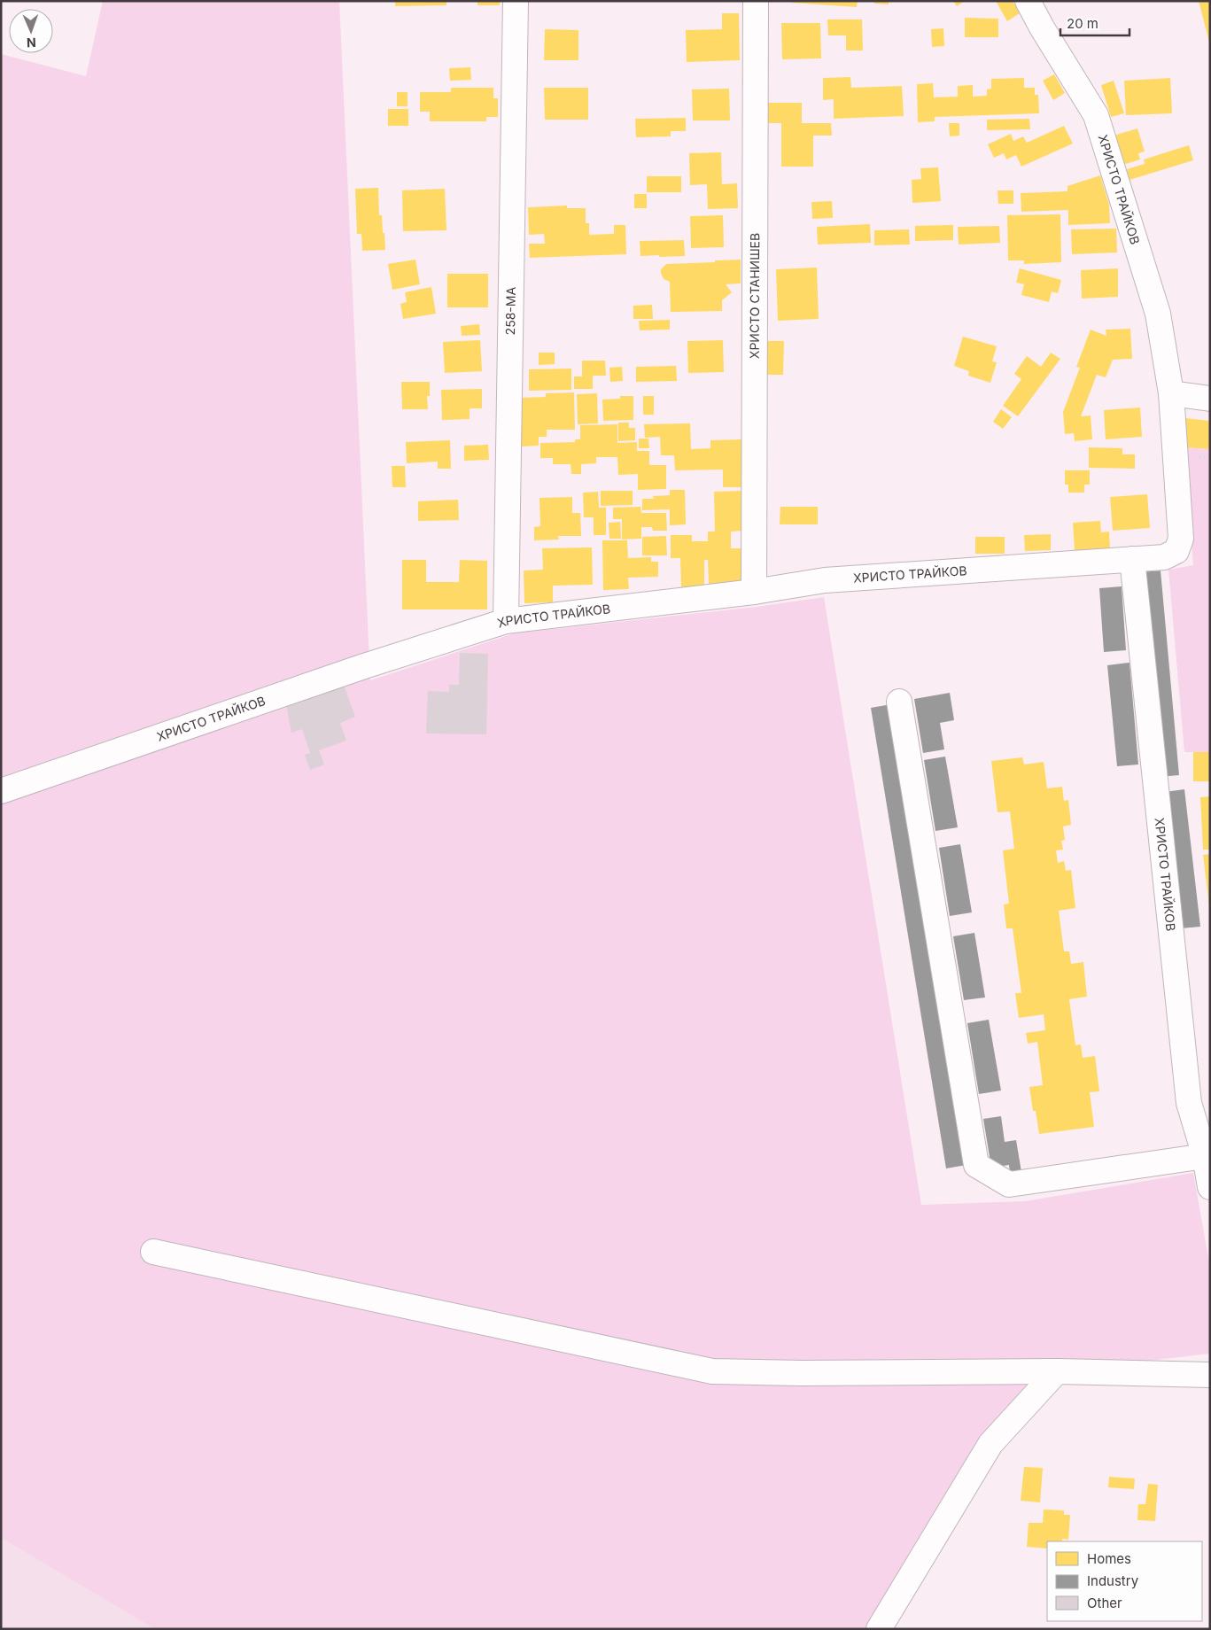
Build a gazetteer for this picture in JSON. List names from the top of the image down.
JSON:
{
  "streets": {
    "street": ["ХРИСТО ТРАЙКОВ", "ХРИСТО СТАНИШЕВ", "258-МА"]
  },
  "crossings": [
    ["ХРИСТО ТРАЙКОВ", "ХРИСТО СТАНИШЕВ"],
    ["ХРИСТО ТРАЙКОВ", "258-МА"]
  ],
  "legend": ["Homes", "Industry", "Other"],
  "scale_bar": "20 m",
  "north": "bottom"
}
